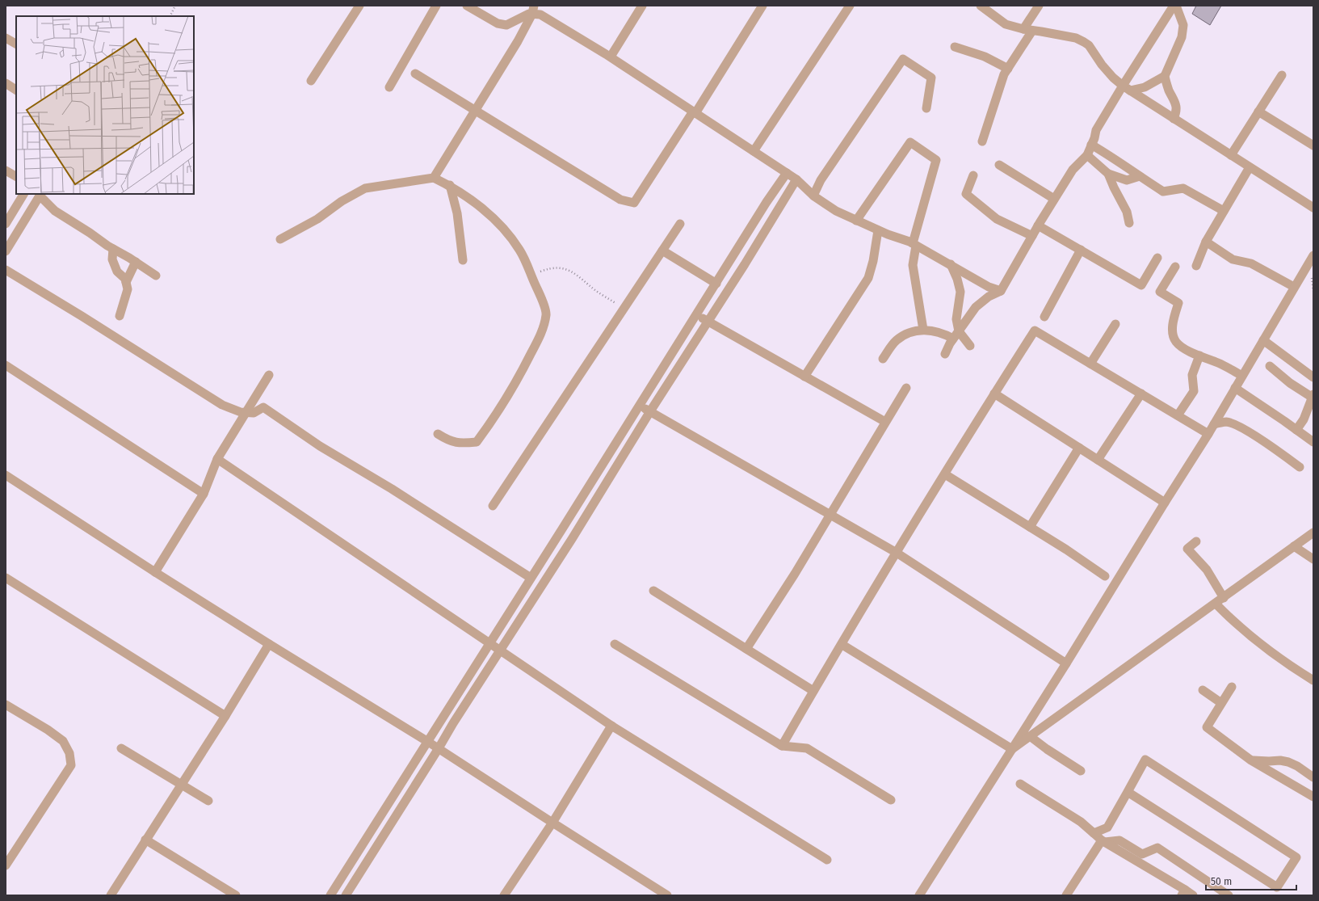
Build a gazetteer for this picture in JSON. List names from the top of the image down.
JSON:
{
  "scale_bar": "50 m"
}
